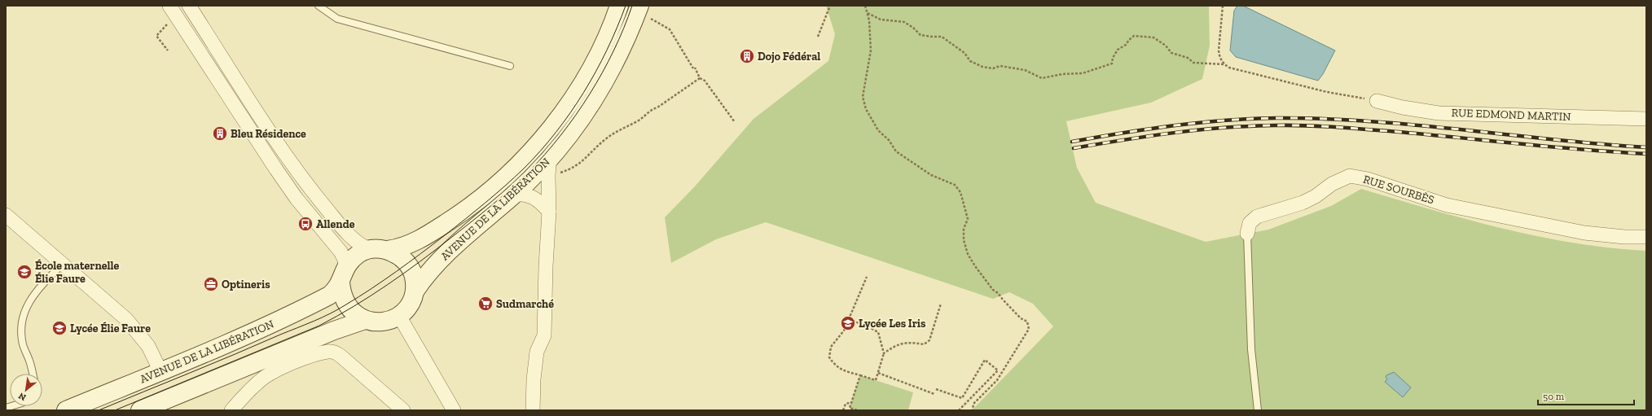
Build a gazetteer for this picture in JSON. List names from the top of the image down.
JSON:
{
  "streets": {
    "street": ["RUE EDMOND MARTIN", "RUE SOURBÈS", "AVENUE DE LA LIBÉRATION"]
  },
  "places": {
    "building": ["Dojo Fédéral", "Bleu Résidence"],
    "bus stop": ["Allende"],
    "school or university": ["École maternelle Élie Faure", "Lycée Les Iris", "Lycée Élie Faure"],
    "office": ["Optineris"],
    "supermarket": ["Sudmarché"]
  },
  "scale_bar": "50 m",
  "north": "bottom left"
}
